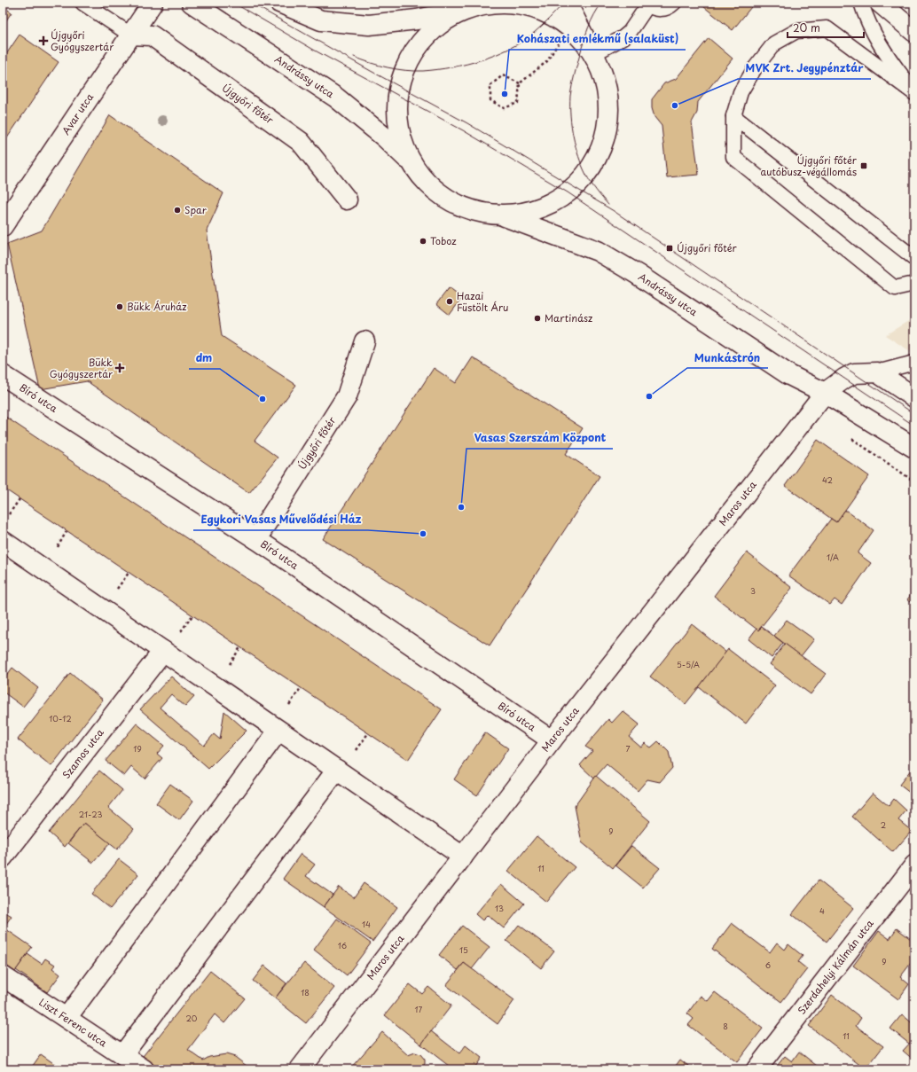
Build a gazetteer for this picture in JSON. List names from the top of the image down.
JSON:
{
  "streets": {
    "street": [
      "Andrássy utca",
      "Újgyőri főtér",
      "Avar utca",
      "Bíró utca",
      "Maros utca",
      "Szamos utca",
      "Szerdahelyi Kálmán utca",
      "Liszt Ferenc utca"
    ]
  },
  "crossings": [
    ["Andrássy utca", "Maros utca"],
    ["Újgyőri főtér", "Avar utca"],
    ["Újgyőri főtér", "Bíró utca"],
    ["Bíró utca", "Maros utca"]
  ],
  "places": {
    "health": ["Újgyőri Gyógyszertár", "Bükk Gyógyszertár"],
    "other": [
      "Kohászati emlékmű (salaküst)",
      "MVK Zrt. Jegypénztár",
      "Spar",
      "Toboz",
      "Hazai Füstölt Áru",
      "Bükk Áruház",
      "Martinász",
      "Munkástrón",
      "dm",
      "Vasas Szerszám Központ",
      "Egykori Vasas Művelődési Ház"
    ],
    "transit": ["Újgyőri főtér autóbusz-végállomás", "Újgyőri főtér"]
  },
  "house_numbers": [
    "42",
    "1/A",
    "3",
    "5-5/A",
    "10-12",
    "19",
    "7",
    "21-23",
    "2",
    "9",
    "11",
    "13",
    "4",
    "14",
    "16",
    "15",
    "9",
    "6",
    "18",
    "17",
    "20",
    "8",
    "11"
  ],
  "scale_bar": "20 m"
}
